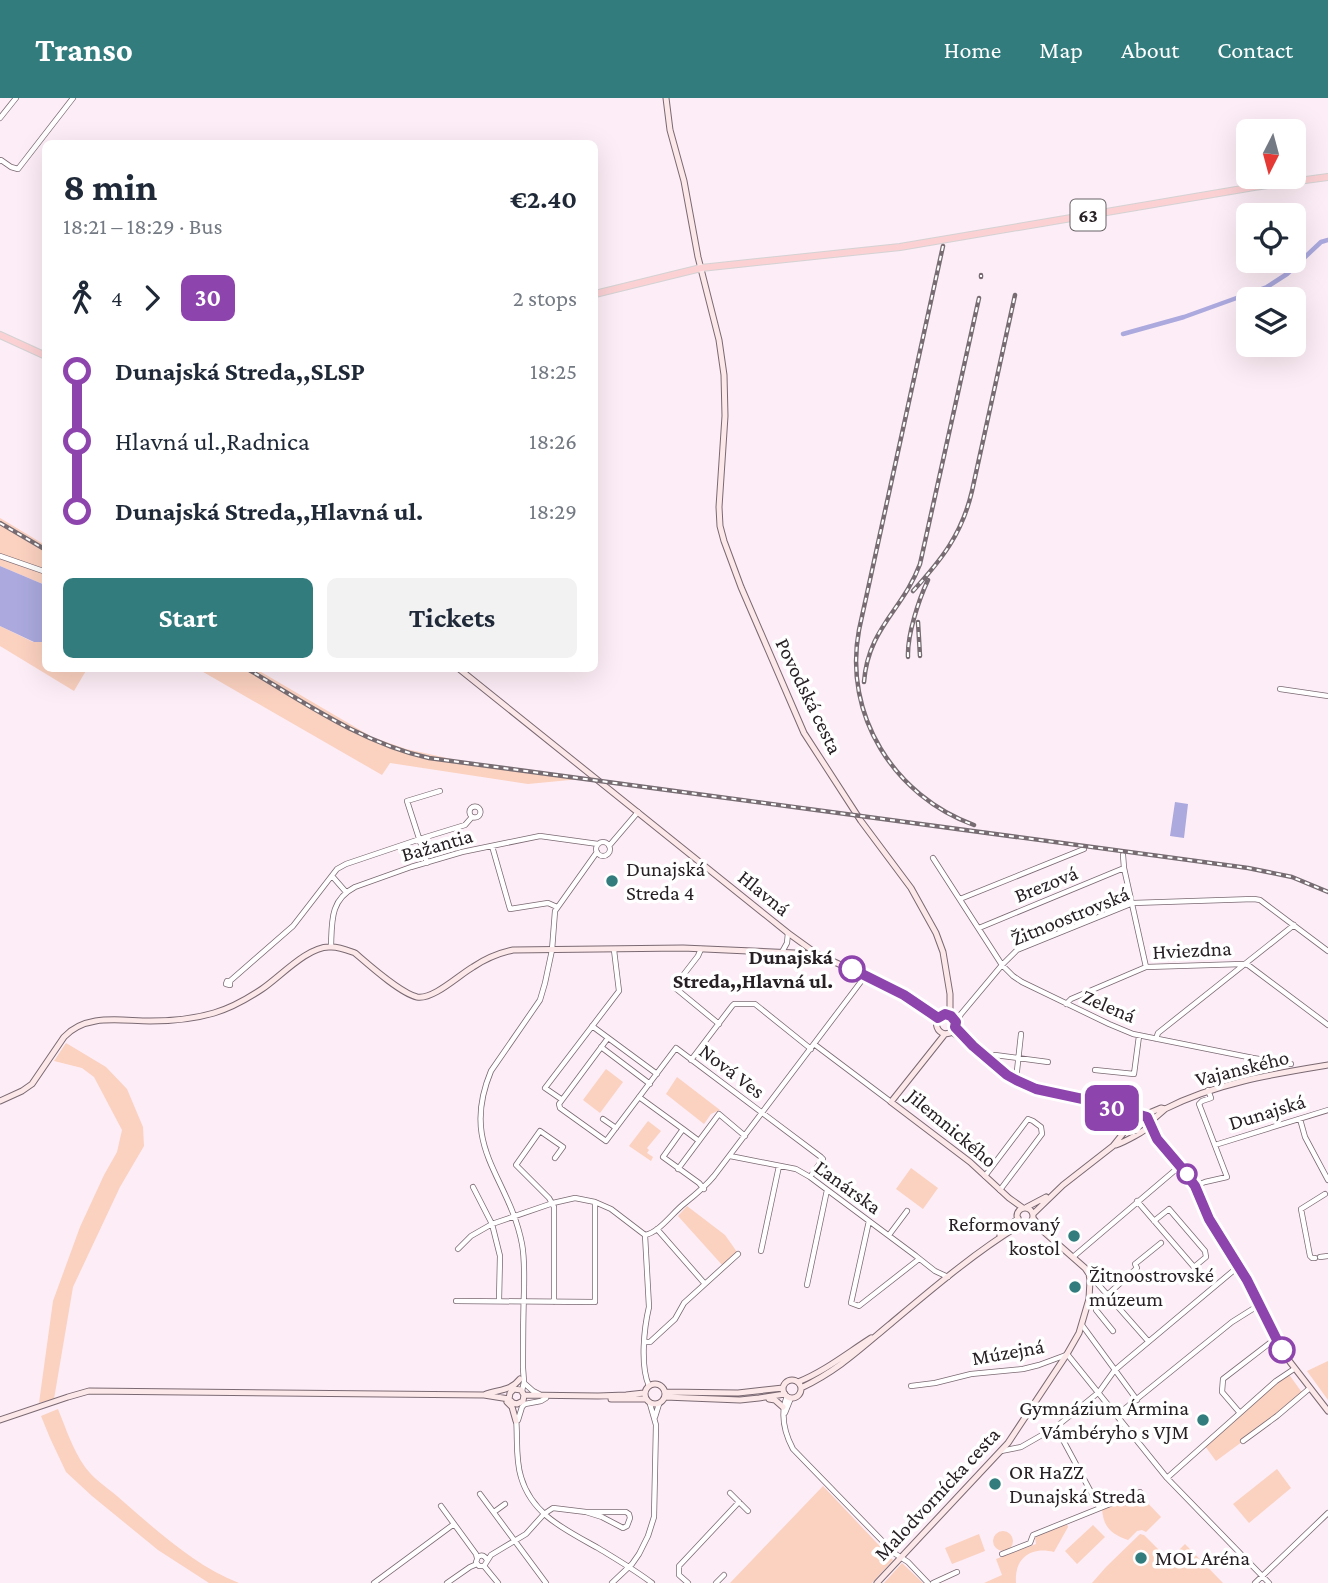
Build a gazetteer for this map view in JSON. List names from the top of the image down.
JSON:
{
  "streets": {
    "main road": [
      "63",
      "Povodská cesta",
      "Hlavná",
      "Vajanského",
      "Jilemnického",
      "Múzejná",
      "Malodvornícka cesta"
    ],
    "street": [
      "Bažantia",
      "Brezová",
      "Žitnoostrovská",
      "Hviezdna",
      "Zelená",
      "Nová Ves",
      "Dunajská",
      "Ľanárska"
    ]
  },
  "crossings": [
    ["63", "Povodská cesta"],
    ["Povodská cesta", "Hlavná"],
    ["Povodská cesta", "Jilemnického"],
    ["Brezová", "Zelená"],
    ["Hlavná", "Jilemnického"],
    ["Žitnoostrovská", "Zelená"],
    ["Žitnoostrovská", "Jilemnického"],
    ["Hviezdna", "Zelená"],
    ["Vajanského", "Dunajská"],
    ["Nová Ves", "Ľanárska"],
    ["Múzejná", "Malodvornícka cesta"]
  ],
  "places": [
    "Dunajská Streda 4",
    "Dunajská Streda,,Hlavná ul.",
    "Reformovaný kostol",
    "Žitnoostrovské múzeum",
    "Gymnázium Ármina Vámbéryho s VJM",
    "OR HaZZ Dunajská Streda",
    "MOL Aréna"
  ],
  "lines": ["bus line 30"],
  "north": "bottom",
  "page": {
    "header": "Transo",
    "nav": [
      "Home",
      "Map",
      "About",
      "Contact"
    ],
    "on_map": "30",
    "heading": ["8 min", "18:21 – 18:29 · Bus", "€2.40"],
    "legs": ["4", "30", "2 stops"],
    "list": [
      {
        "name": "Dunajská Streda,,SLSP",
        "value": "18:25"
      },
      {
        "name": "Hlavná ul.,Radnica",
        "value": "18:26"
      },
      {
        "name": "Dunajská Streda,,Hlavná ul.",
        "value": "18:29"
      }
    ],
    "buttons": ["Start", "Tickets"]
  }
}
